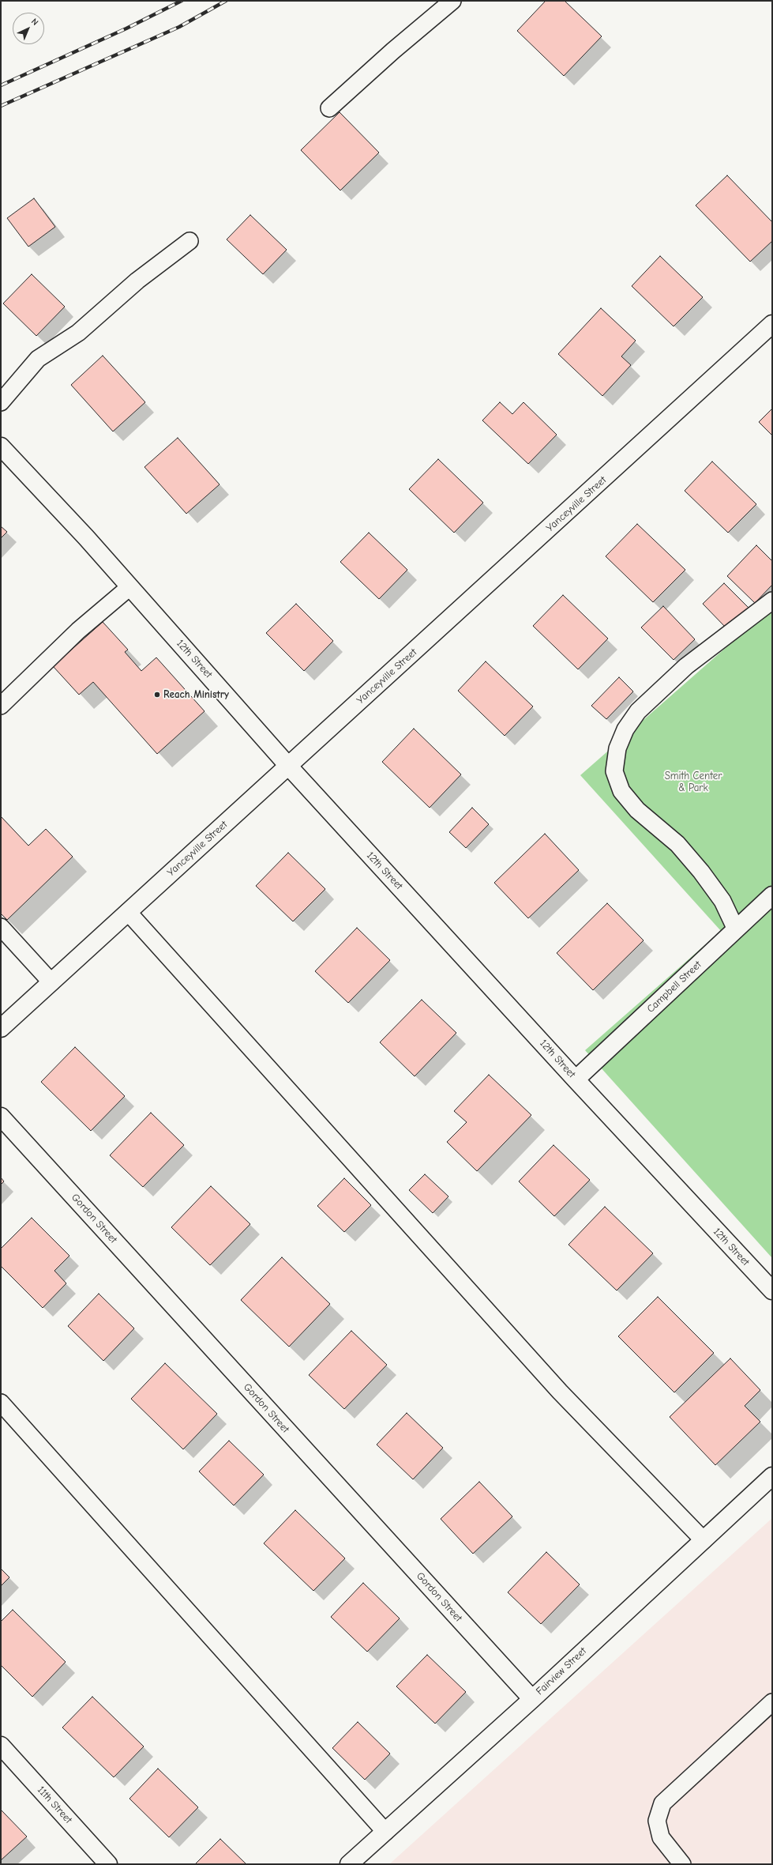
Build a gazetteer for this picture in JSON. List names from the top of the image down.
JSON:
{
  "streets": {
    "street": [
      "Yanceyville Street",
      "12th Street",
      "Campbell Street",
      "Gordon Street",
      "Fairview Street",
      "11th Street"
    ]
  },
  "crossings": [
    ["Yanceyville Street", "12th Street"],
    ["12th Street", "Campbell Street"],
    ["Gordon Street", "Fairview Street"]
  ],
  "parks": ["Smith Center & Park"],
  "places": ["Reach Ministry"],
  "north": "top right"
}
